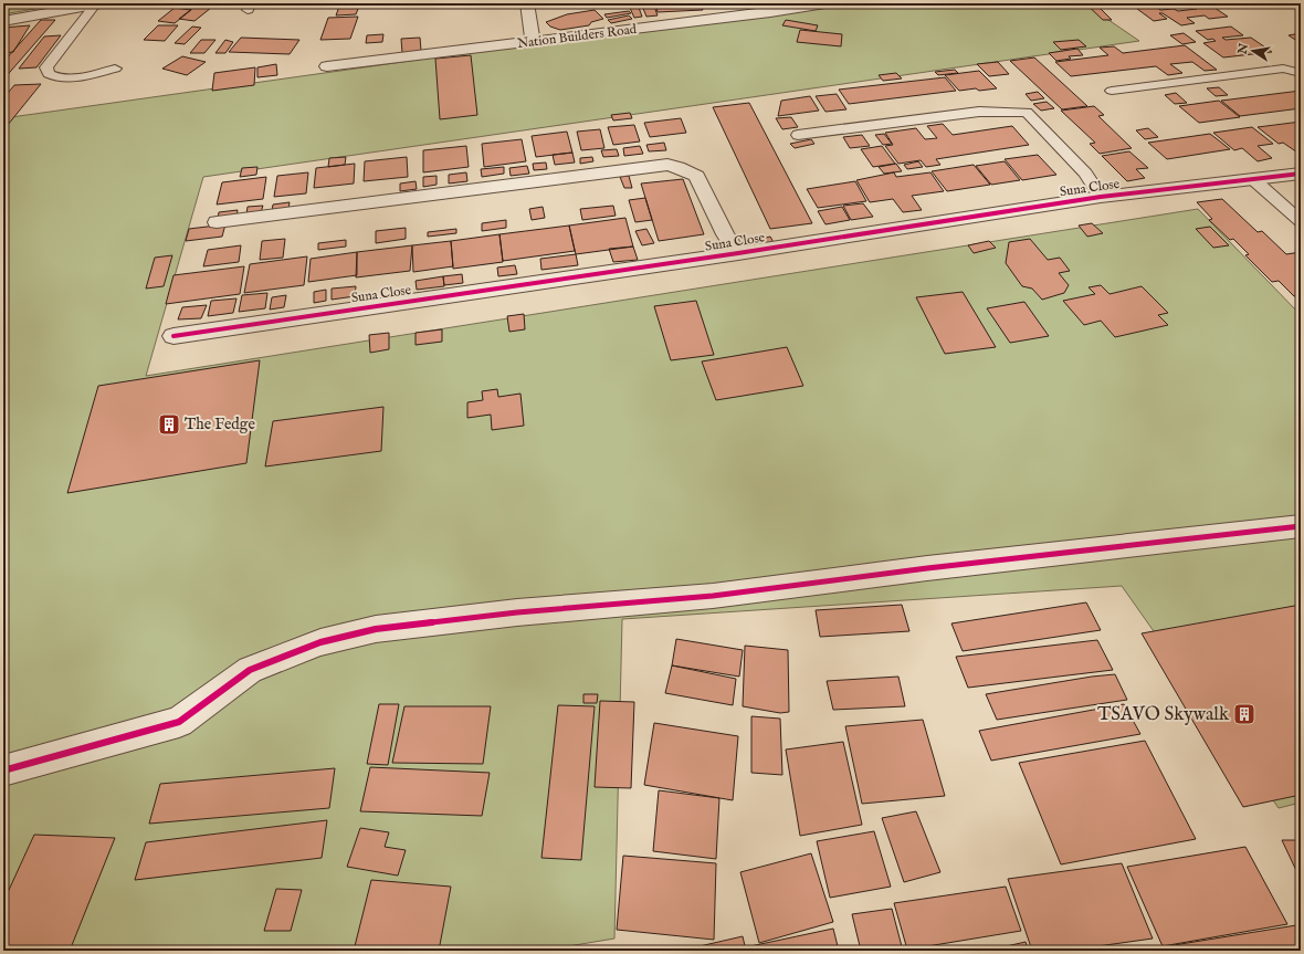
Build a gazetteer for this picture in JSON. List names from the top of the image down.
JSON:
{
  "streets": {
    "street": ["Nation Builders Road", "Suna Close"]
  },
  "places": {
    "building": ["The Fedge", "TSAVO Skywalk"]
  },
  "north": "left"
}
